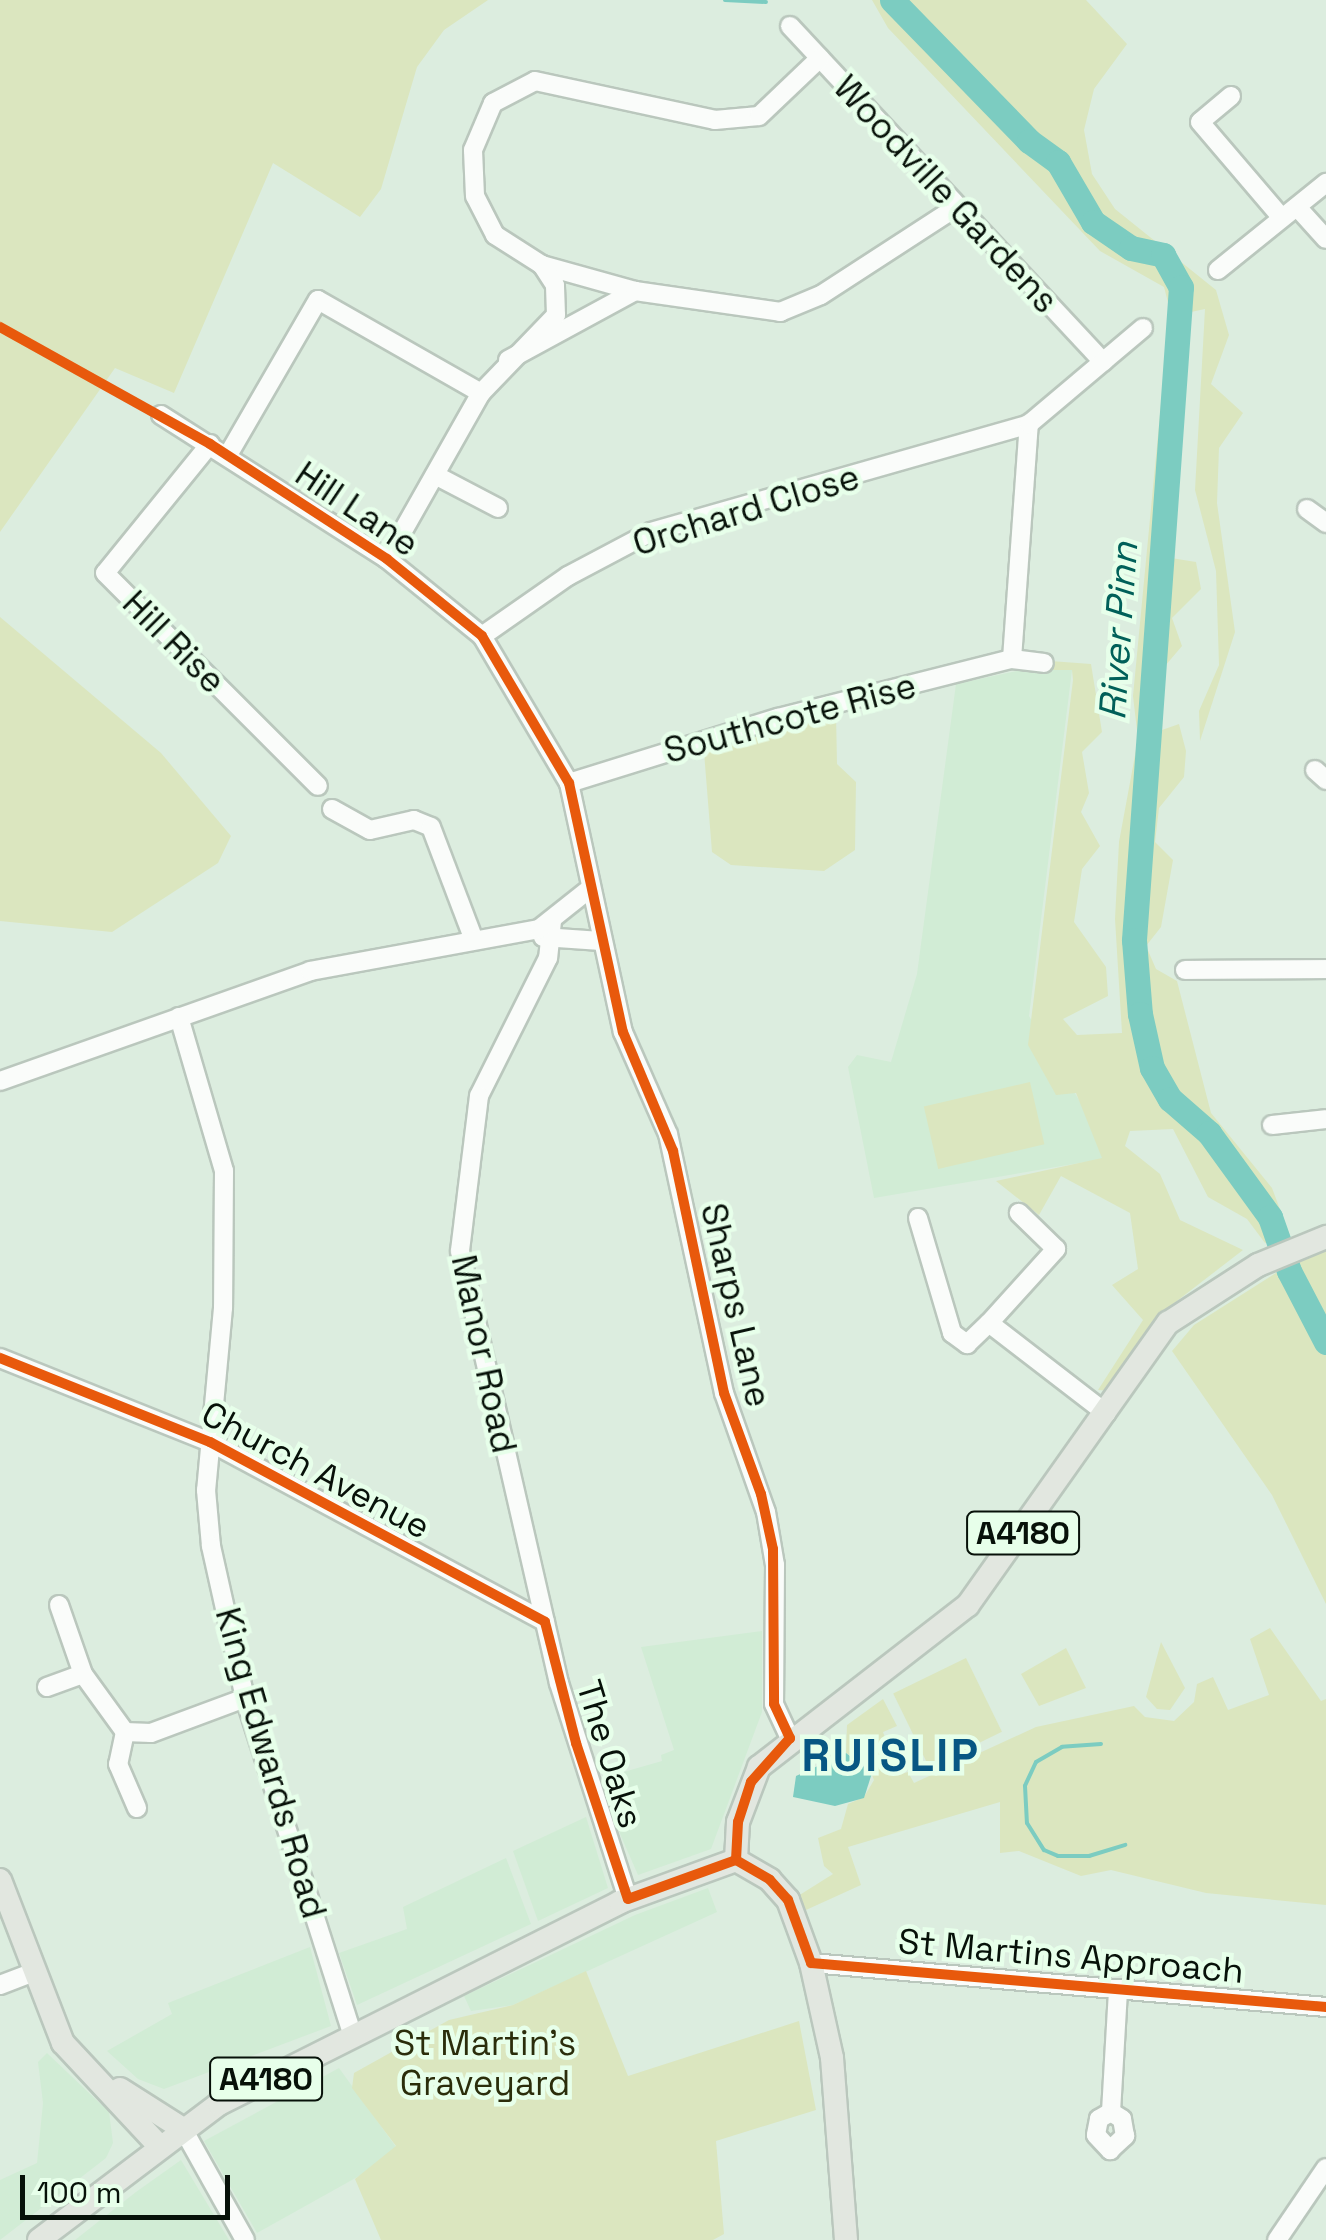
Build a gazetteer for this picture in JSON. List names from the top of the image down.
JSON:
{
  "streets": {
    "main road": ["A4180"],
    "street": [
      "Woodville Gardens",
      "Hill Lane",
      "Orchard Close",
      "Hill Rise",
      "Southcote Rise",
      "Sharps Lane",
      "Manor Road",
      "Church Avenue",
      "The Oaks",
      "King Edwards Road",
      "St Martins Approach"
    ]
  },
  "crossings": [
    ["Hill Lane", "Orchard Close"],
    ["Hill Lane", "Hill Rise"],
    ["Hill Lane", "Southcote Rise"],
    ["Hill Lane", "Sharps Lane"],
    ["Sharps Lane", "A4180"],
    ["Manor Road", "Church Avenue"],
    ["Manor Road", "The Oaks"],
    ["Church Avenue", "The Oaks"],
    ["Church Avenue", "King Edwards Road"],
    ["A4180", "The Oaks"],
    ["A4180", "King Edwards Road"]
  ],
  "districts": ["RUISLIP"],
  "water": ["River Pinn"],
  "parks": ["St Martin's Graveyard"],
  "scale_bar": "100 m"
}
